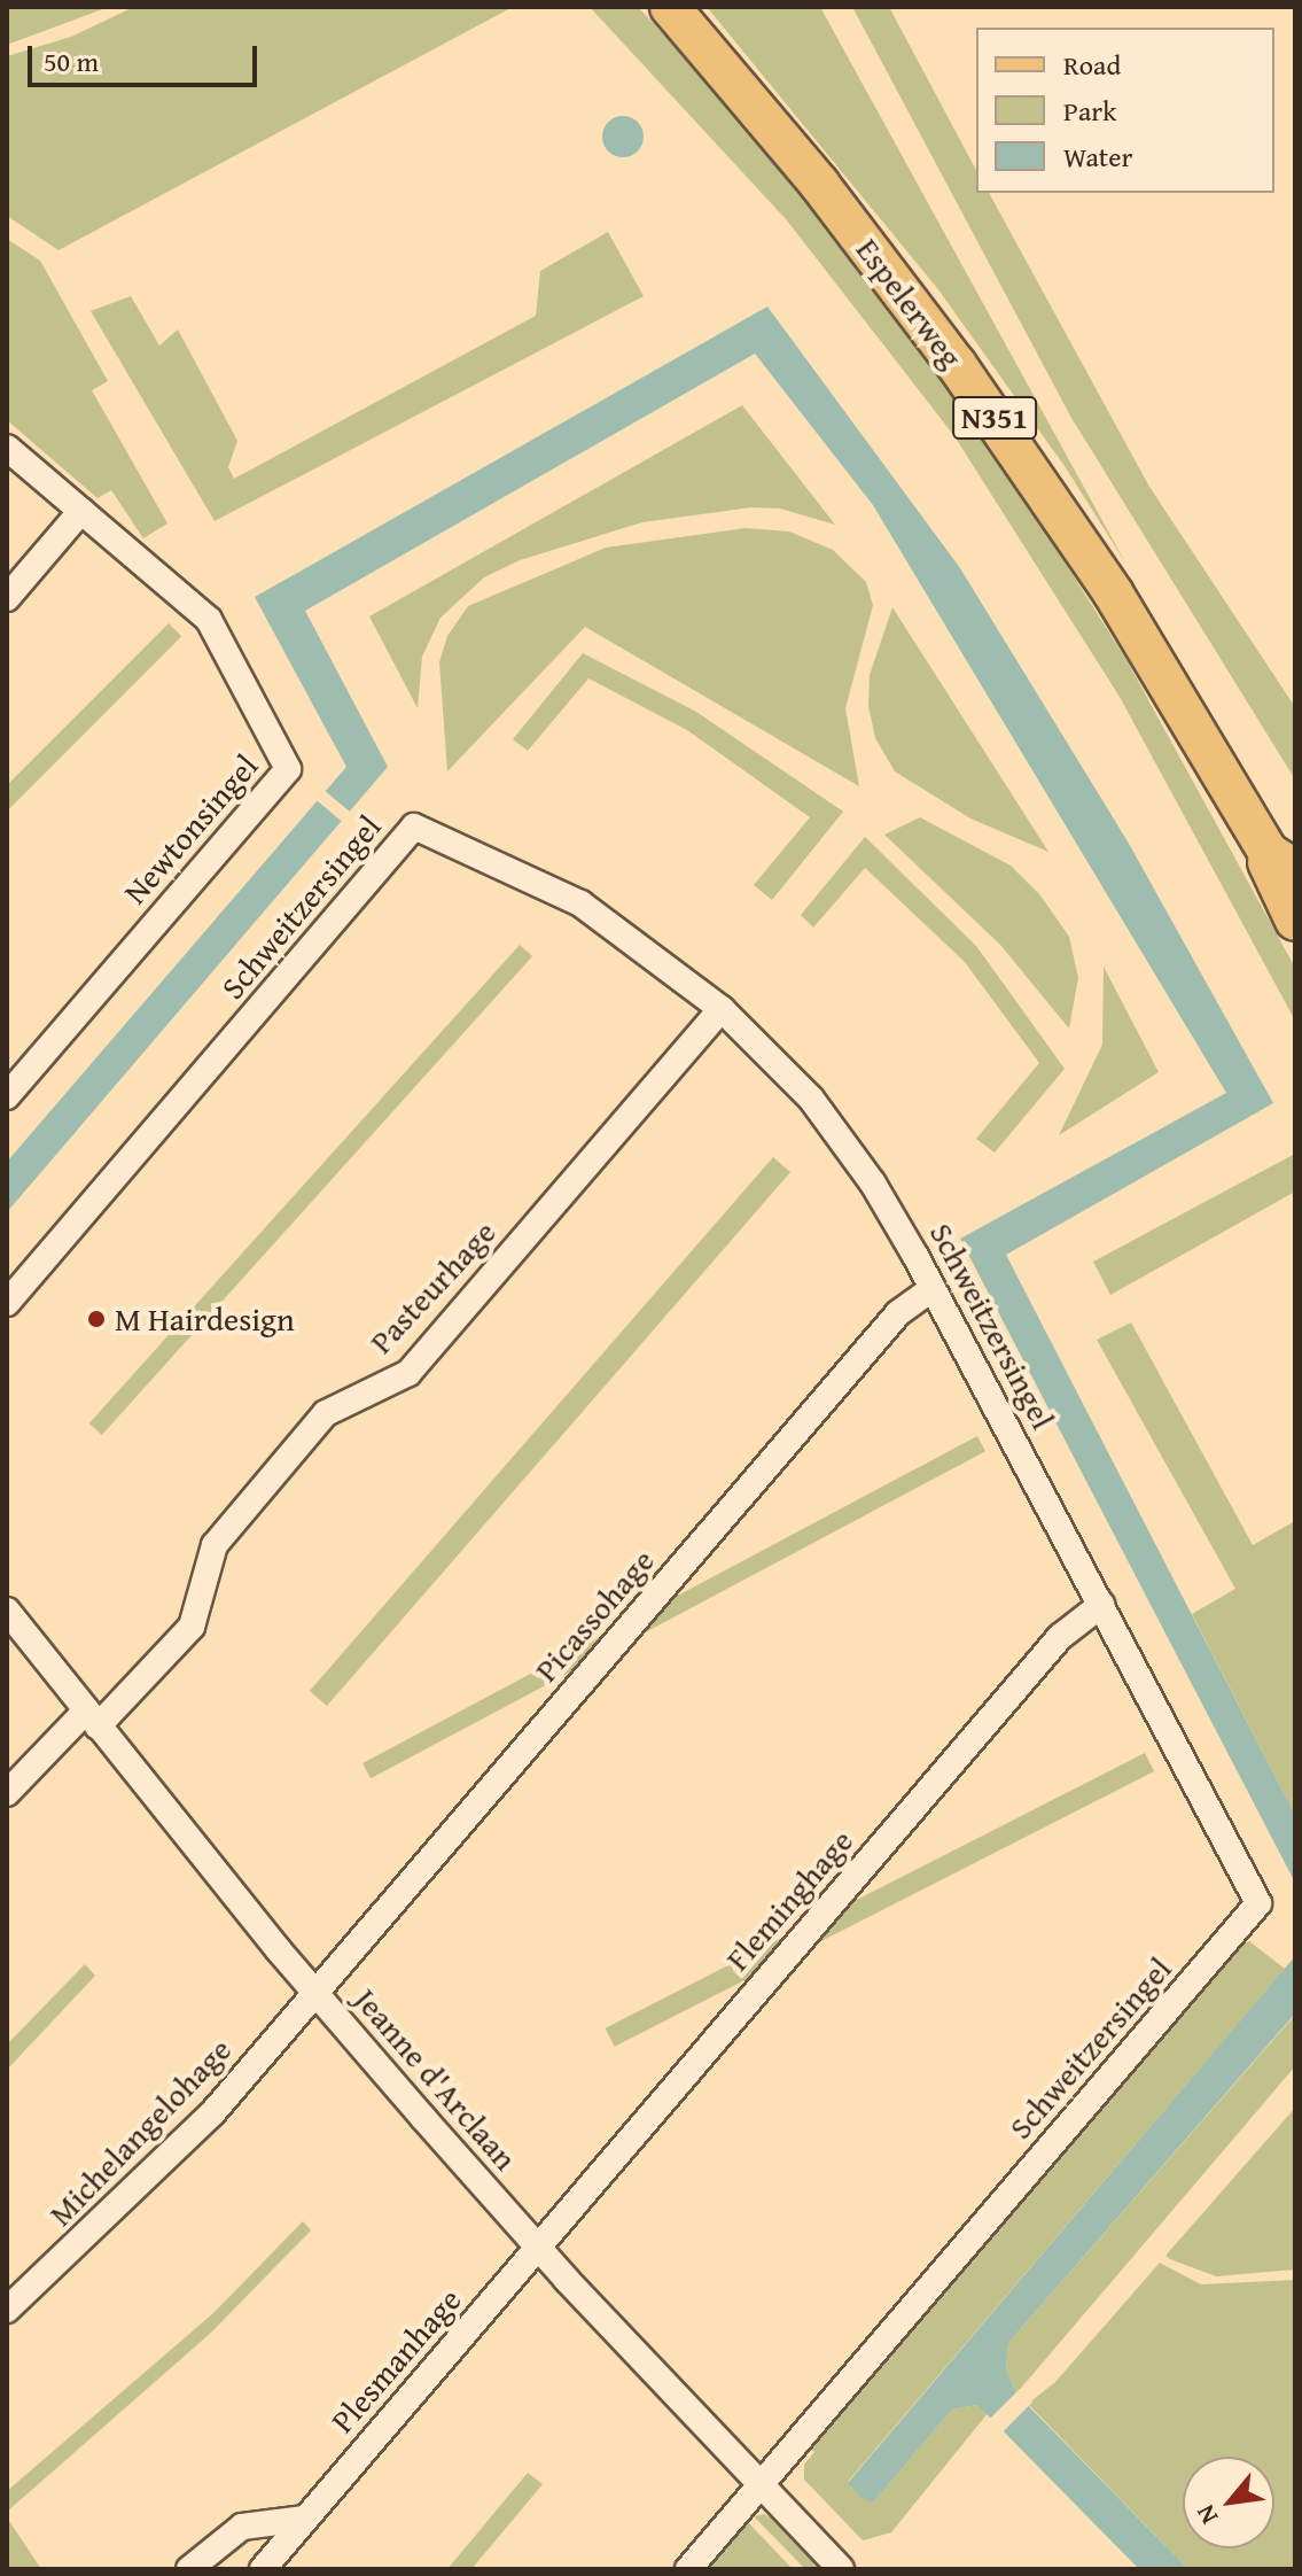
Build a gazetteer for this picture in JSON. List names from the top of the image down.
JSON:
{
  "streets": {
    "main road": ["Espelerweg", "N351"],
    "street": [
      "Newtonsingel",
      "Schweitzersingel",
      "Pasteurhage",
      "Picassohage",
      "Fleminghage",
      "Jeanne d'Arclaan",
      "Michelangelohage",
      "Plesmanhage"
    ]
  },
  "crossings": [
    ["Schweitzersingel", "Pasteurhage"],
    ["Schweitzersingel", "Picassohage"],
    ["Schweitzersingel", "Fleminghage"],
    ["Schweitzersingel", "Jeanne d'Arclaan"],
    ["Pasteurhage", "Jeanne d'Arclaan"],
    ["Picassohage", "Jeanne d'Arclaan"],
    ["Picassohage", "Michelangelohage"],
    ["Fleminghage", "Jeanne d'Arclaan"],
    ["Fleminghage", "Plesmanhage"],
    ["Jeanne d'Arclaan", "Michelangelohage"],
    ["Jeanne d'Arclaan", "Plesmanhage"]
  ],
  "places": ["M Hairdesign"],
  "legend": ["Road", "Park", "Water"],
  "scale_bar": "50 m",
  "north": "bottom left"
}
